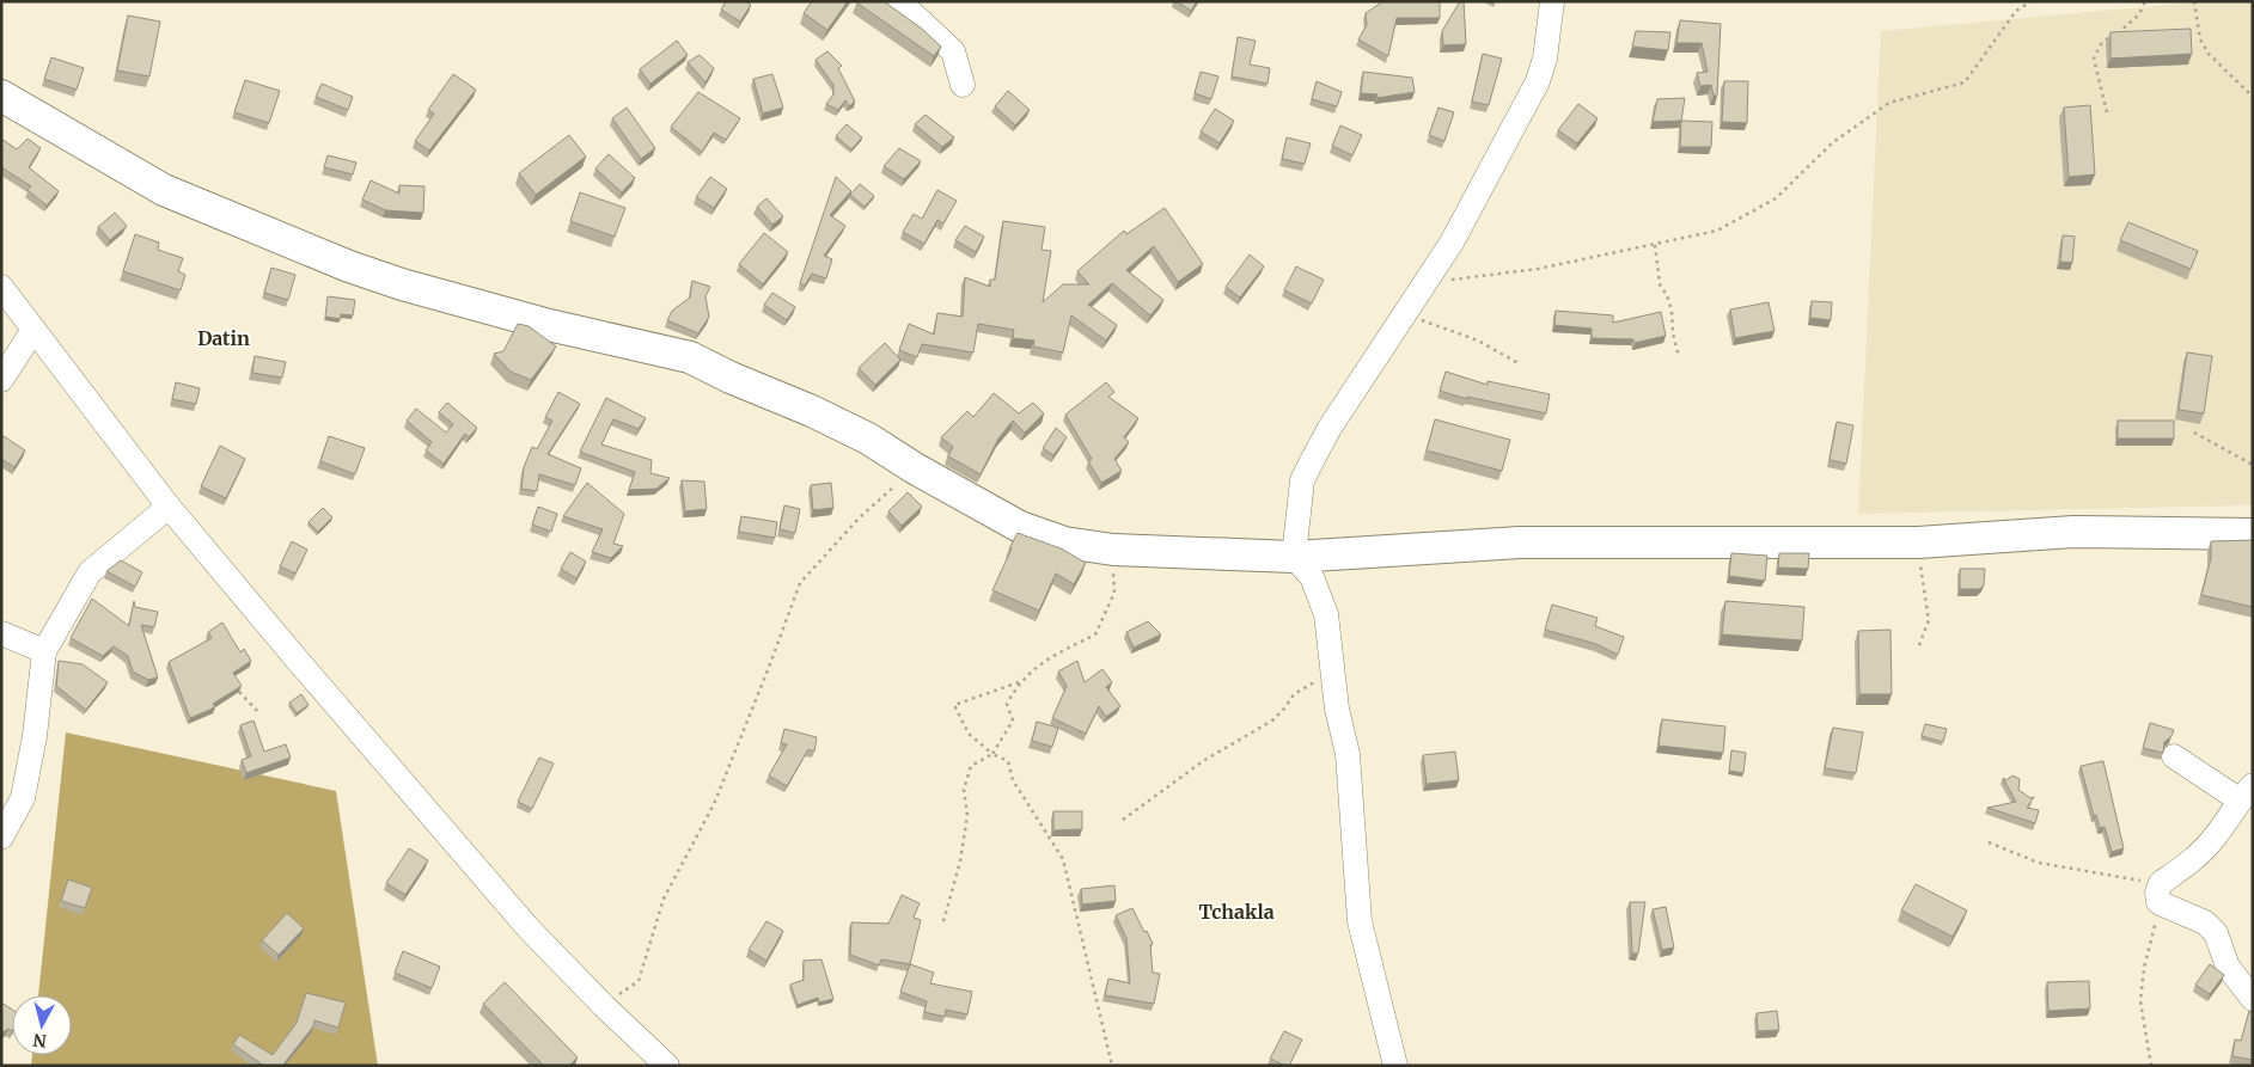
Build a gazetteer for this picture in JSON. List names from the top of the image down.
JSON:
{
  "districts": ["Datin", "Tchakla"],
  "north": "bottom"
}
